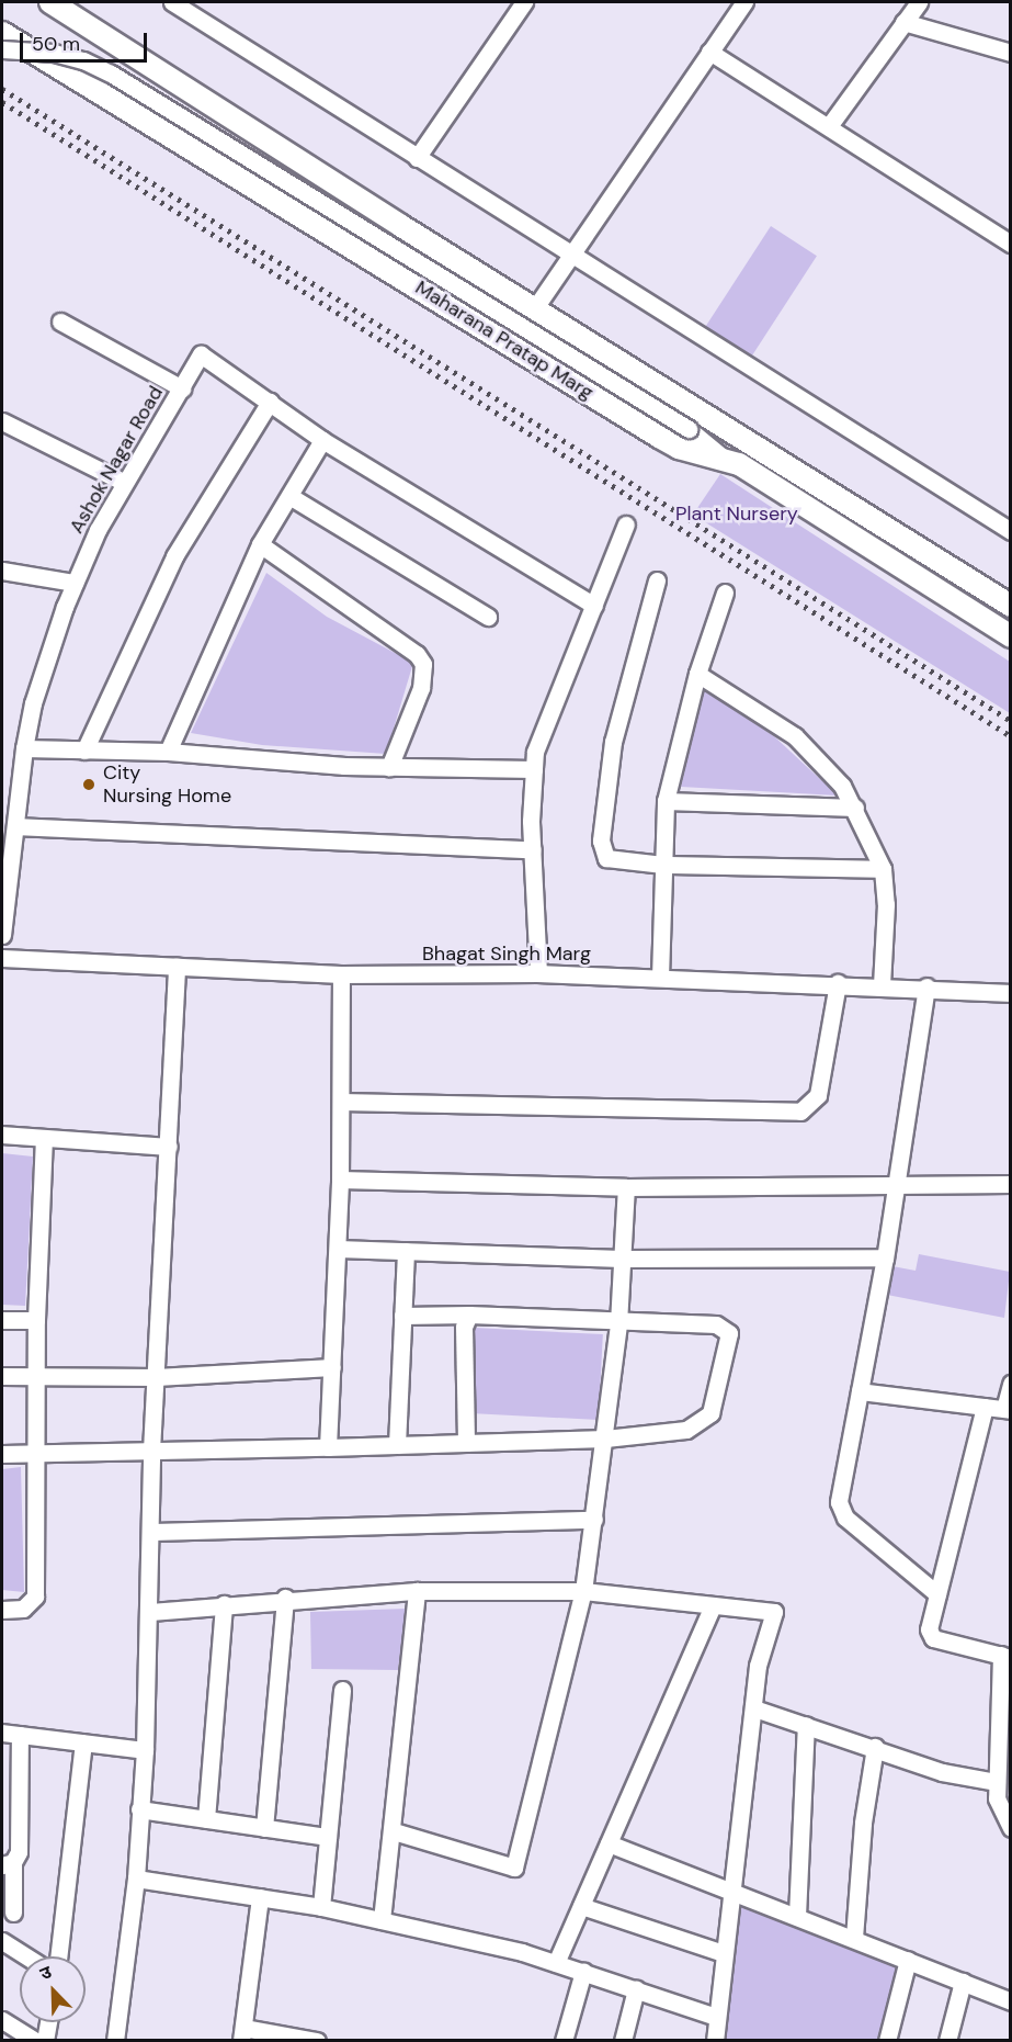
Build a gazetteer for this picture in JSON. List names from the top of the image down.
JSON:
{
  "streets": {
    "main road": ["Maharana Pratap Marg"],
    "street": ["Ashok Nagar Road", "Bhagat Singh Marg"]
  },
  "parks": ["Plant Nursery"],
  "places": ["City Nursing Home"],
  "scale_bar": "50 m",
  "north": "top left"
}
